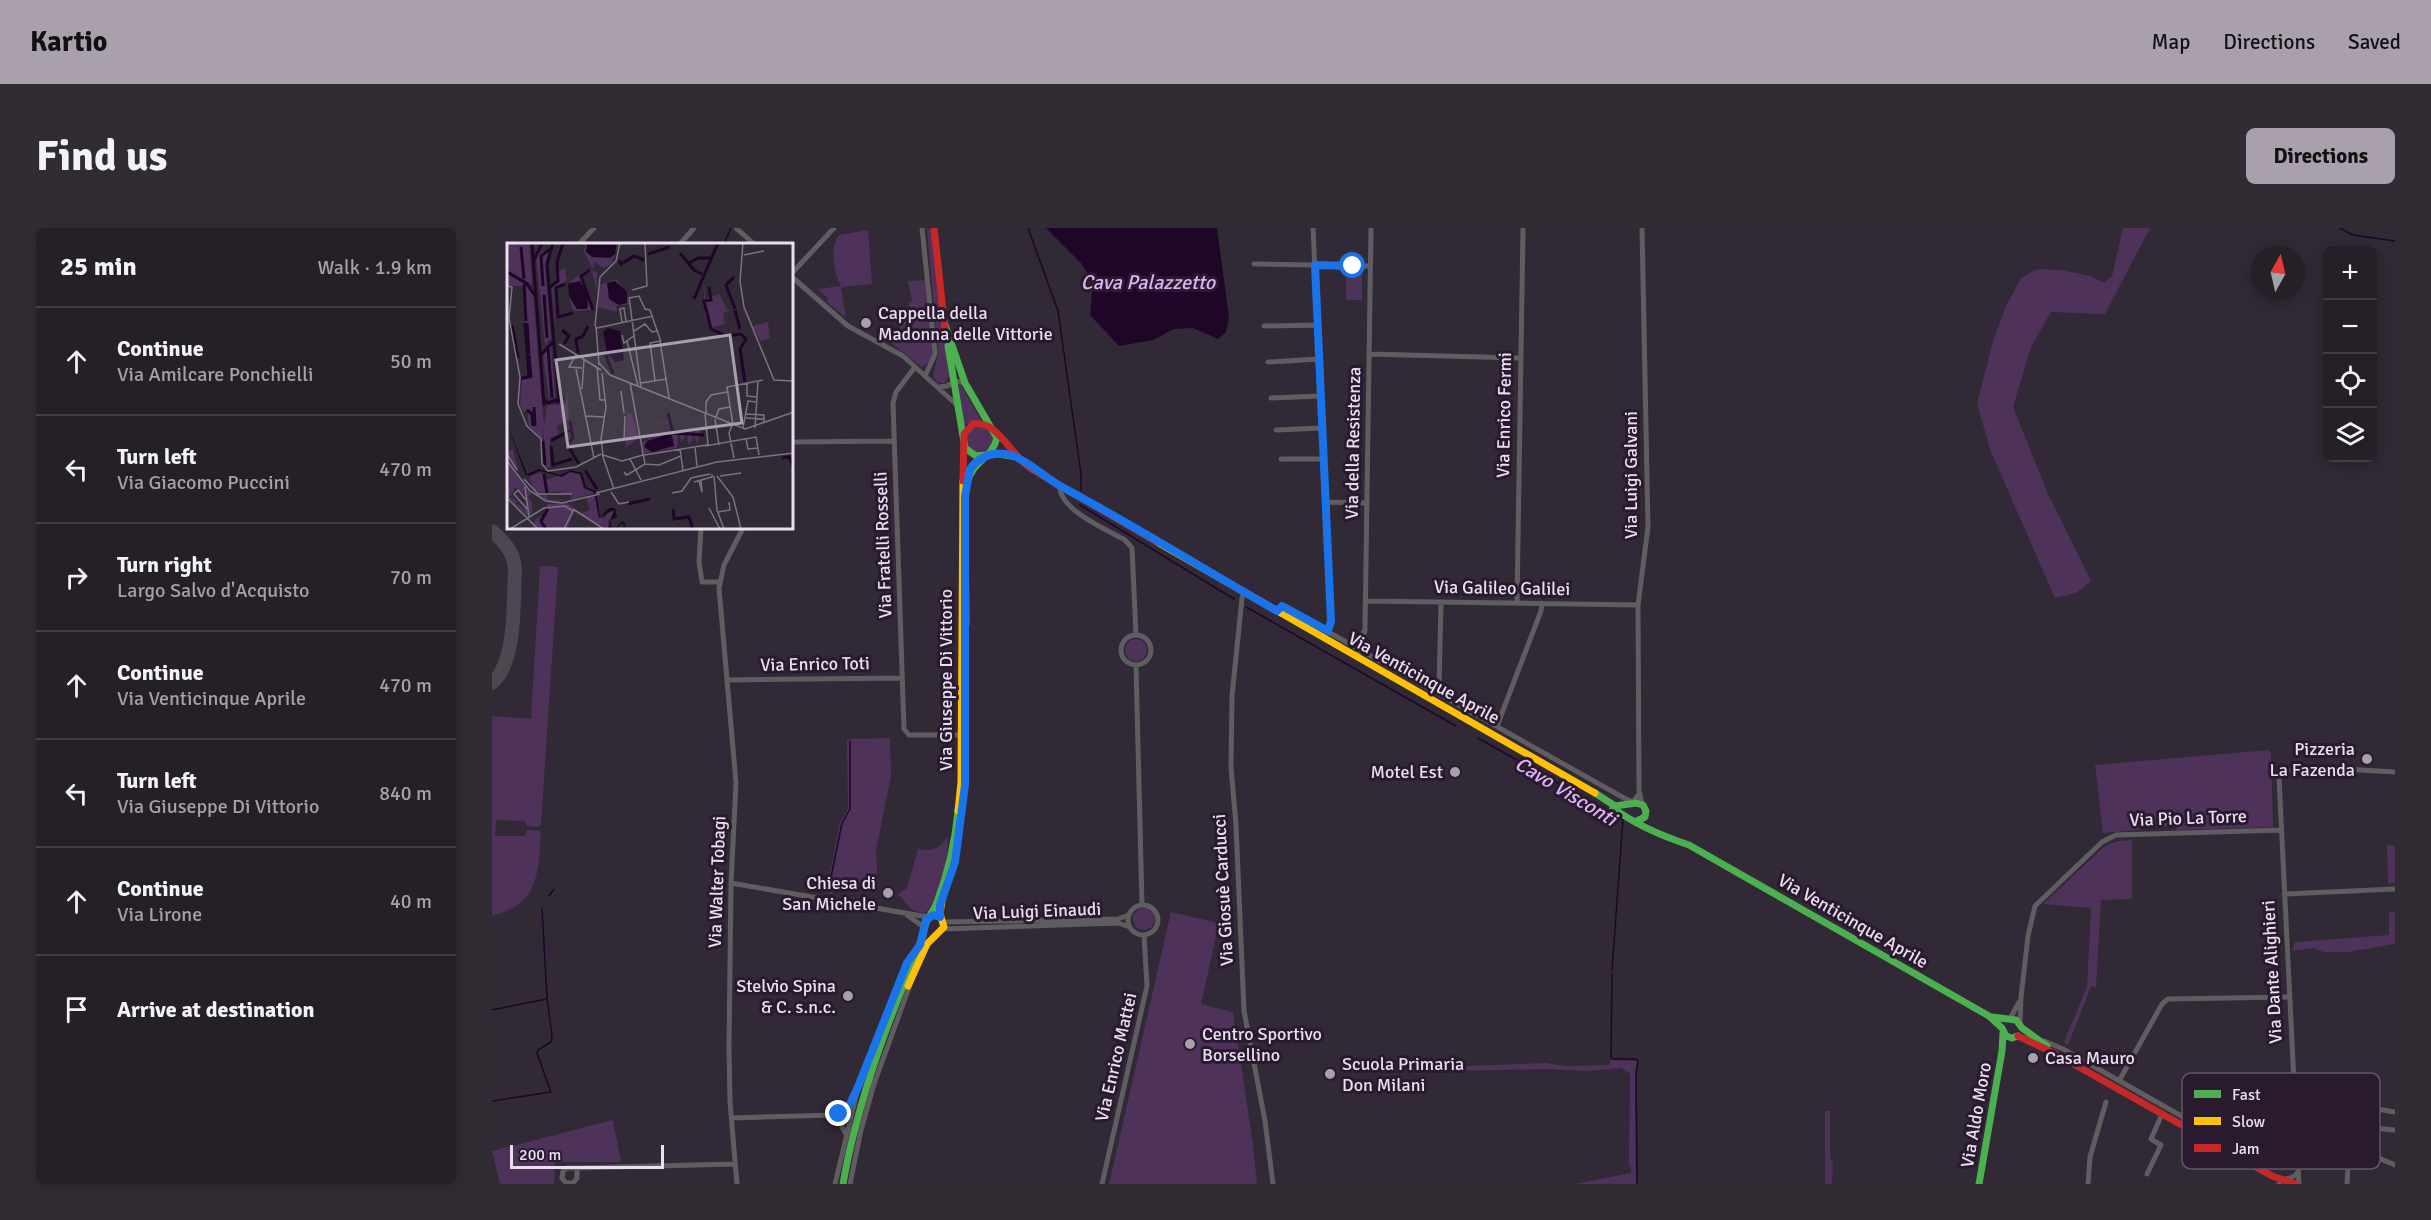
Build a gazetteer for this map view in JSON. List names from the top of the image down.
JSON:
{
  "streets": {
    "main road": ["Via Venticinque Aprile", "Via Giuseppe Di Vittorio", "Via Aldo Moro"],
    "street": [
      "Via Enrico Fermi",
      "Via della Resistenza",
      "Via Luigi Galvani",
      "Via Fratelli Rosselli",
      "Via Galileo Galilei",
      "Via Enrico Toti",
      "Via Pio La Torre",
      "Via Walter Tobagi",
      "Via Giosuè Carducci",
      "Via Luigi Einaudi",
      "Via Dante Alighieri",
      "Via Enrico Mattei"
    ]
  },
  "crossings": [
    ["Via Enrico Fermi", "Via Galileo Galilei"],
    ["Via della Resistenza", "Via Galileo Galilei"],
    ["Via della Resistenza", "Via Venticinque Aprile"],
    ["Via Luigi Galvani", "Via Galileo Galilei"],
    ["Via Luigi Galvani", "Via Venticinque Aprile"],
    ["Via Fratelli Rosselli", "Via Enrico Toti"],
    ["Via Fratelli Rosselli", "Via Giuseppe Di Vittorio"],
    ["Via Enrico Toti", "Via Walter Tobagi"],
    ["Via Venticinque Aprile", "Via Giuseppe Di Vittorio"],
    ["Via Venticinque Aprile", "Via Pio La Torre"],
    ["Via Venticinque Aprile", "Via Giosuè Carducci"],
    ["Via Venticinque Aprile", "Via Aldo Moro"],
    ["Via Giuseppe Di Vittorio", "Via Luigi Einaudi"],
    ["Via Pio La Torre", "Via Dante Alighieri"],
    ["Via Pio La Torre", "Via Aldo Moro"],
    ["Via Luigi Einaudi", "Via Enrico Mattei"]
  ],
  "water": ["Cava Palazzetto", "Cavo Visconti"],
  "places": [
    "Cappella della Madonna delle Vittorie",
    "Pizzeria La Fazenda",
    "Motel Est",
    "Chiesa di San Michele",
    "Stelvio Spina & C. s.n.c.",
    "Centro Sportivo Borsellino",
    "Casa Mauro",
    "Scuola Primaria Don Milani"
  ],
  "legend": ["Fast", "Slow", "Jam"],
  "scale_bar": "200 m",
  "north": "top",
  "page": {
    "header": "Kartio",
    "nav": ["Map", "Directions", "Saved"],
    "buttons": "Directions",
    "title": "Find us",
    "heading": ["25 min", "Walk · 1.9 km"],
    "map_buttons": ["+", "−"],
    "list": [
      ["Continue", "Via Amilcare Ponchielli", "50 m"],
      ["Turn left", "Via Giacomo Puccini", "470 m"],
      ["Turn right", "Largo Salvo d'Acquisto", "70 m"],
      ["Continue", "Via Venticinque Aprile", "470 m"],
      ["Turn left", "Via Giuseppe Di Vittorio", "840 m"],
      ["Continue", "Via Lirone", "40 m"],
      "Arrive at destination"
    ],
    "scale": "200 m"
  }
}
